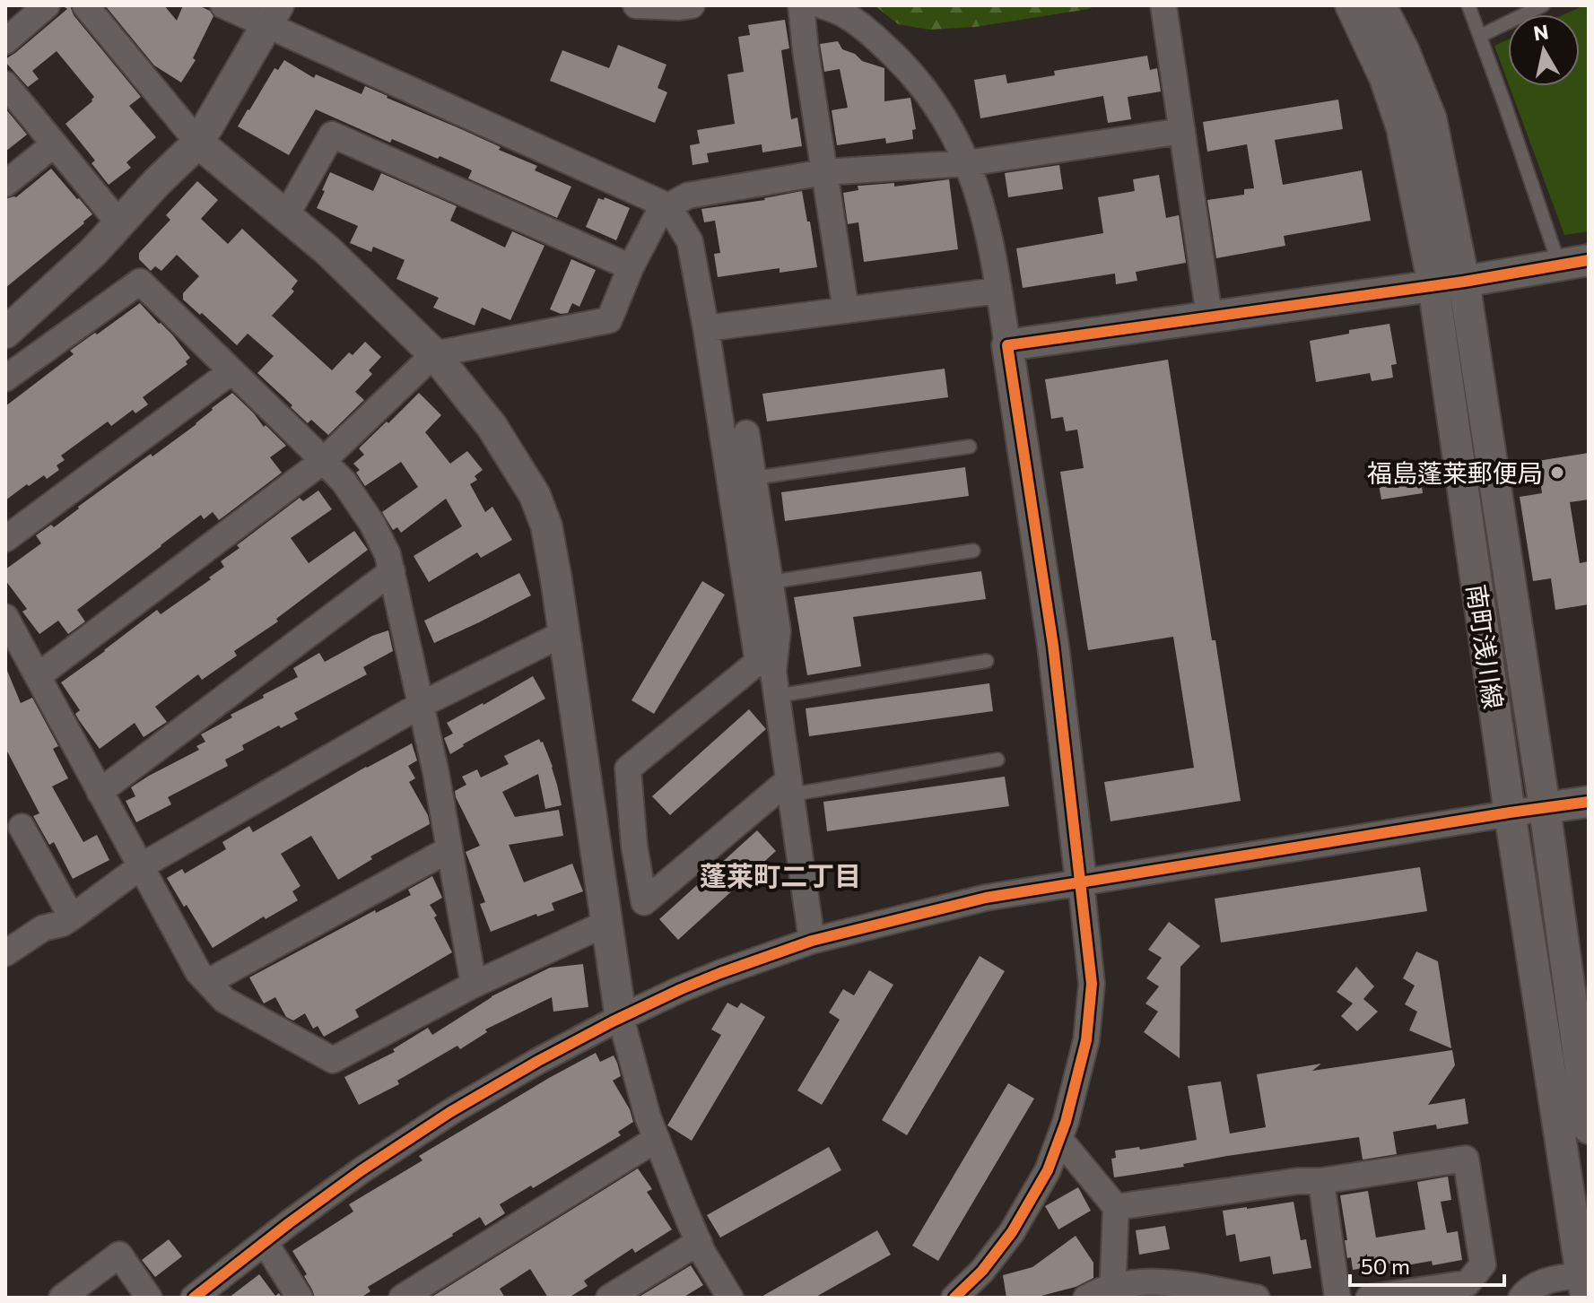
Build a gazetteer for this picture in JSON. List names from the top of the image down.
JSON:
{
  "streets": {
    "street": ["南町浅川線"]
  },
  "districts": ["蓬莱町二丁目"],
  "places": ["福島蓬莱郵便局"],
  "scale_bar": "50 m",
  "north": "top"
}
